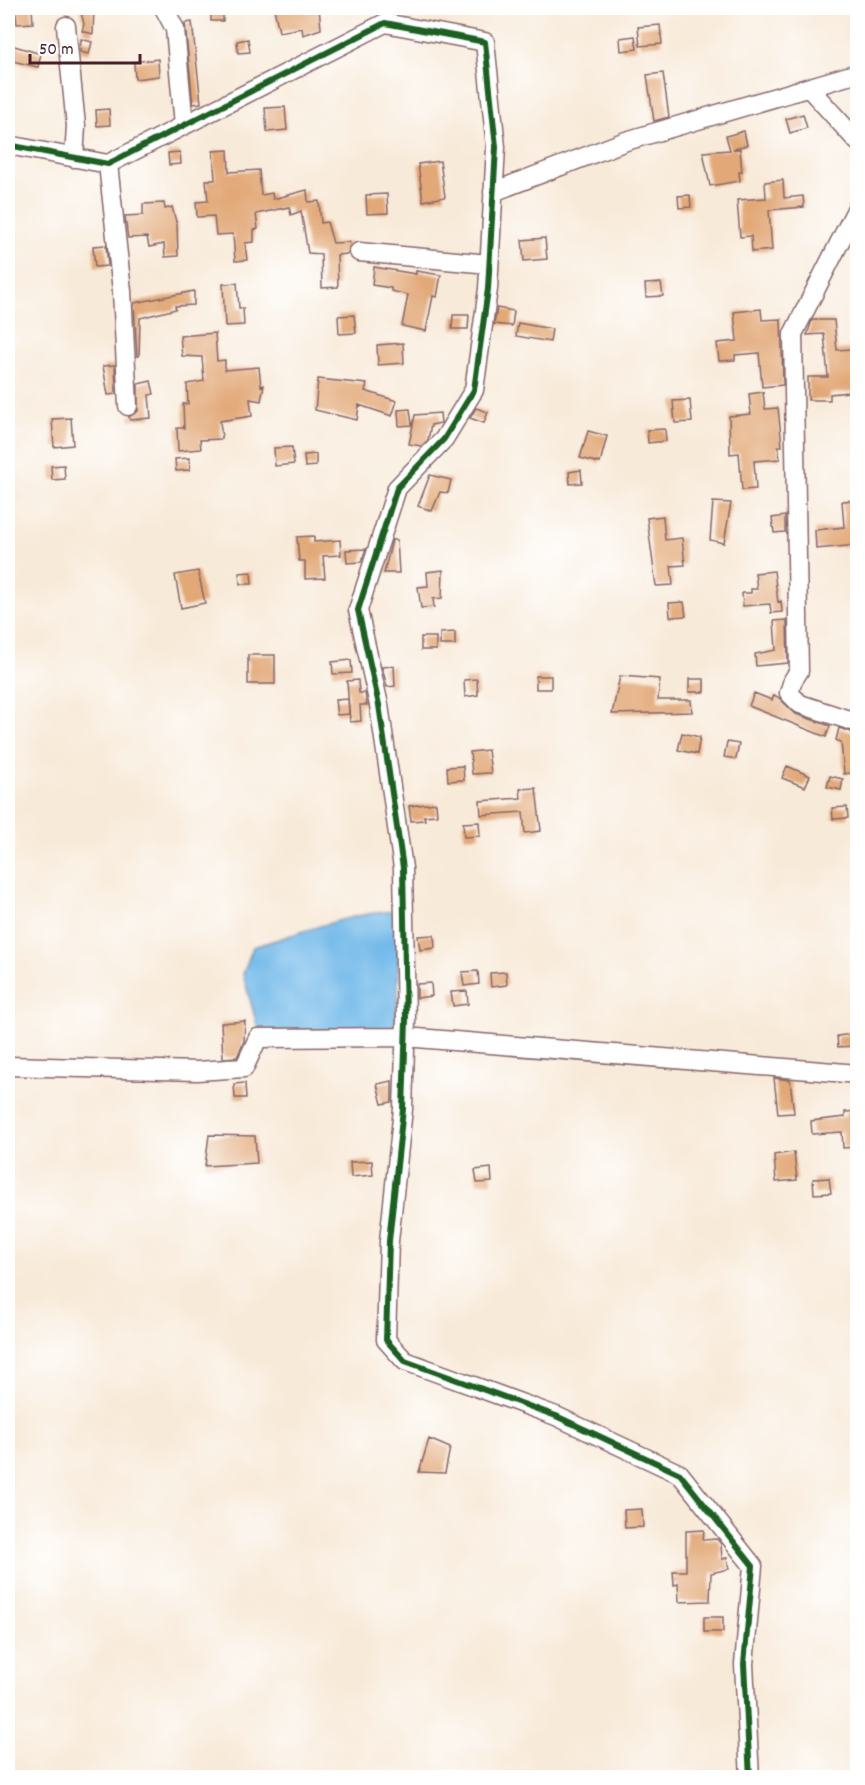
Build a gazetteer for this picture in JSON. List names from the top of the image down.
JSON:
{
  "scale_bar": "50 m"
}
